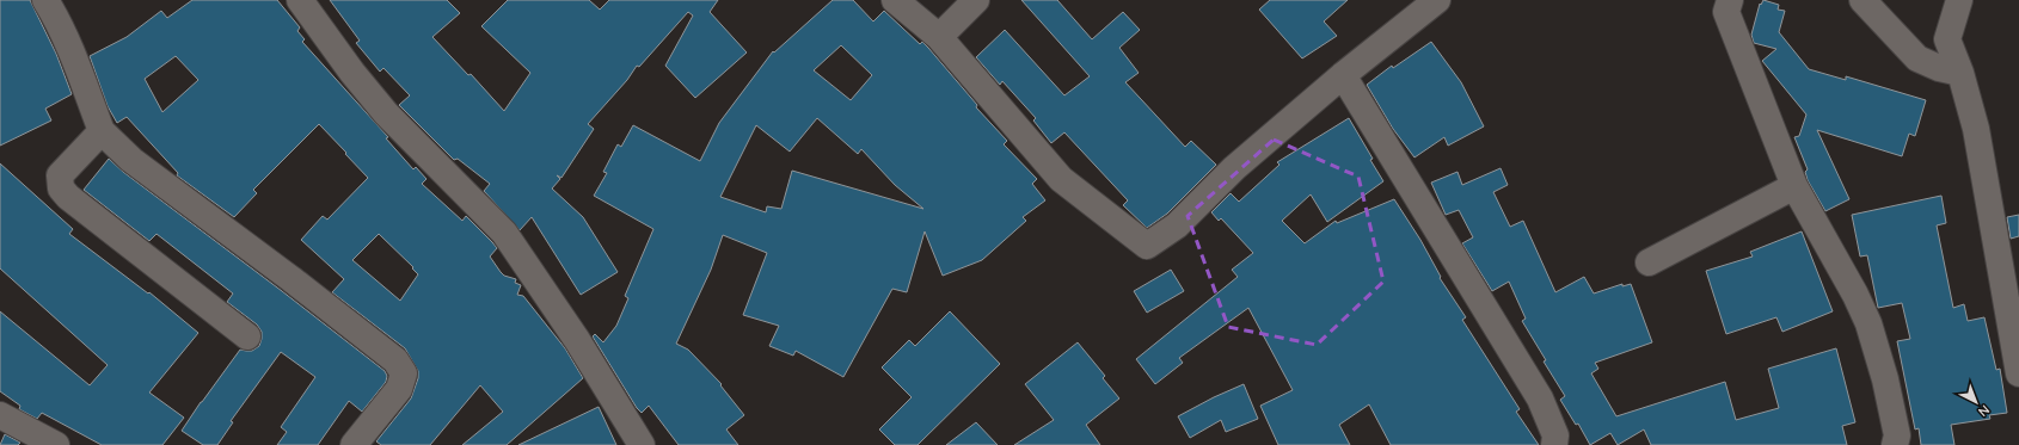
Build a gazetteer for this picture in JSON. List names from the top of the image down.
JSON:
{
  "north": "bottom right"
}
